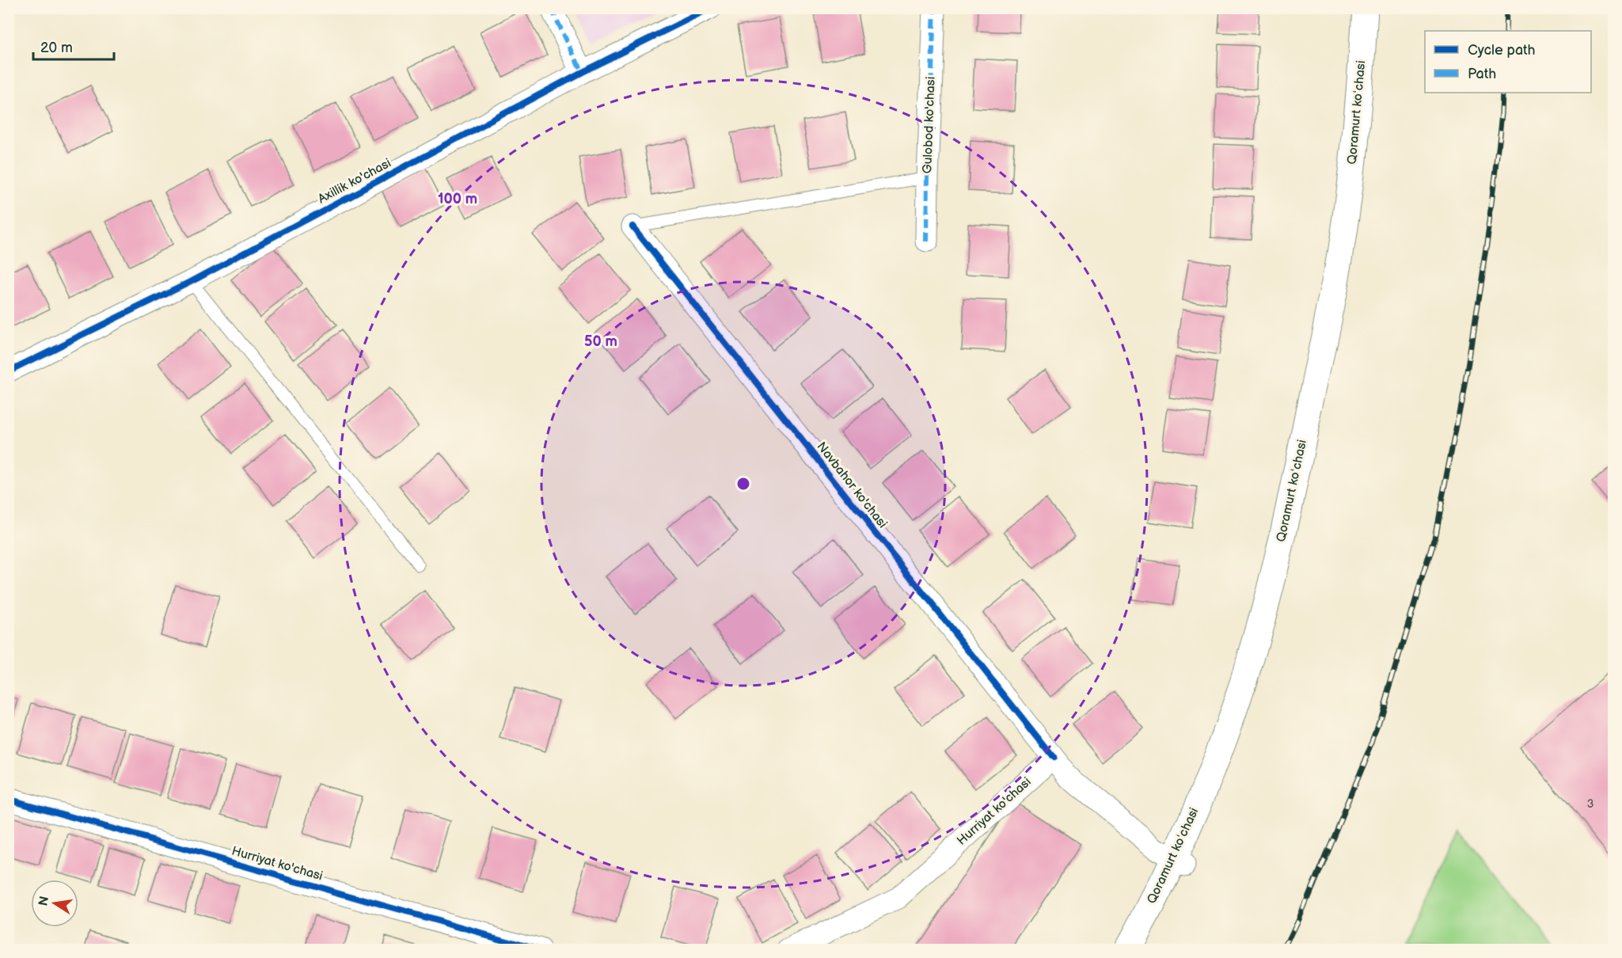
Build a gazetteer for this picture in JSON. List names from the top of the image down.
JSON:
{
  "streets": {
    "main road": ["Qoramurt koʻchasi"],
    "street": [
      "Gulobod ko'chasi",
      "Axillik ko'chasi",
      "Navbahor ko'chasi",
      "Hurriyat ko'chasi"
    ]
  },
  "crossings": [
    ["Navbahor ko'chasi", "Hurriyat ko'chasi"]
  ],
  "house_numbers": ["3"],
  "legend": ["Cycle path", "Path"],
  "scale_bar": "20 m",
  "north": "left",
  "rings": ["100 m", "50 m"]
}
